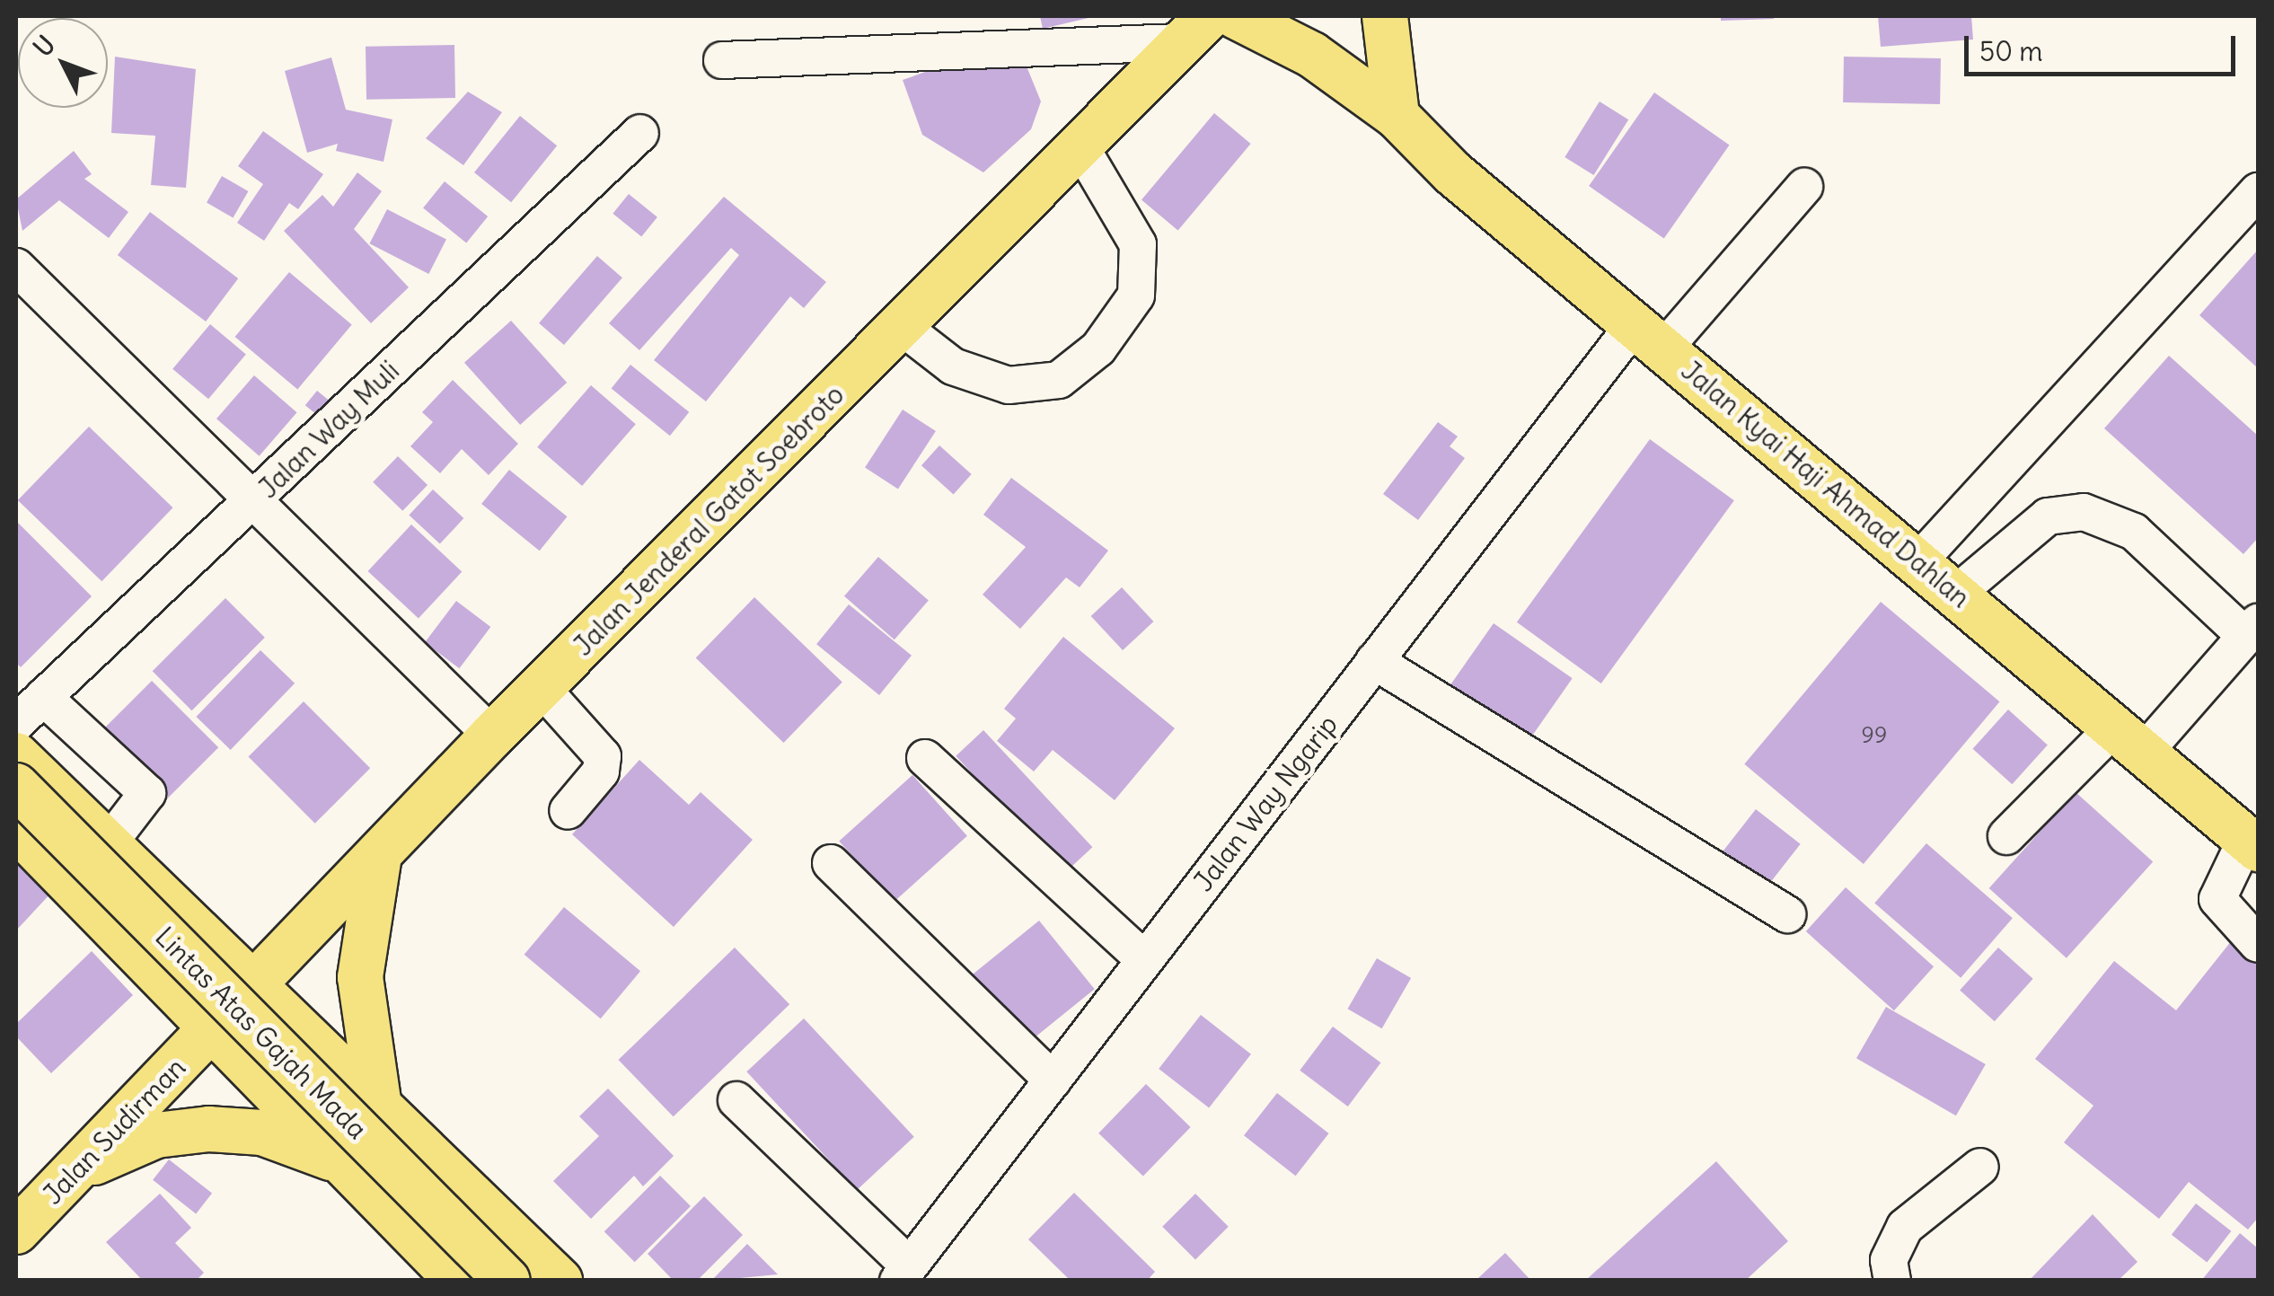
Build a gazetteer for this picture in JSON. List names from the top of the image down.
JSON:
{
  "streets": {
    "main road": [
      "Jalan Kyai Haji Ahmad Dahlan",
      "Jalan Jenderal Gatot Soebroto",
      "Lintas Atas Gajah Mada",
      "Jalan Sudirman"
    ],
    "street": ["Jalan Way Muli", "Jalan Way Ngarip"]
  },
  "crossings": [
    ["Jalan Kyai Haji Ahmad Dahlan", "Jalan Way Ngarip"],
    ["Jalan Jenderal Gatot Soebroto", "Jalan Sudirman"]
  ],
  "house_numbers": ["99"],
  "scale_bar": "50 m",
  "north": "top left"
}
